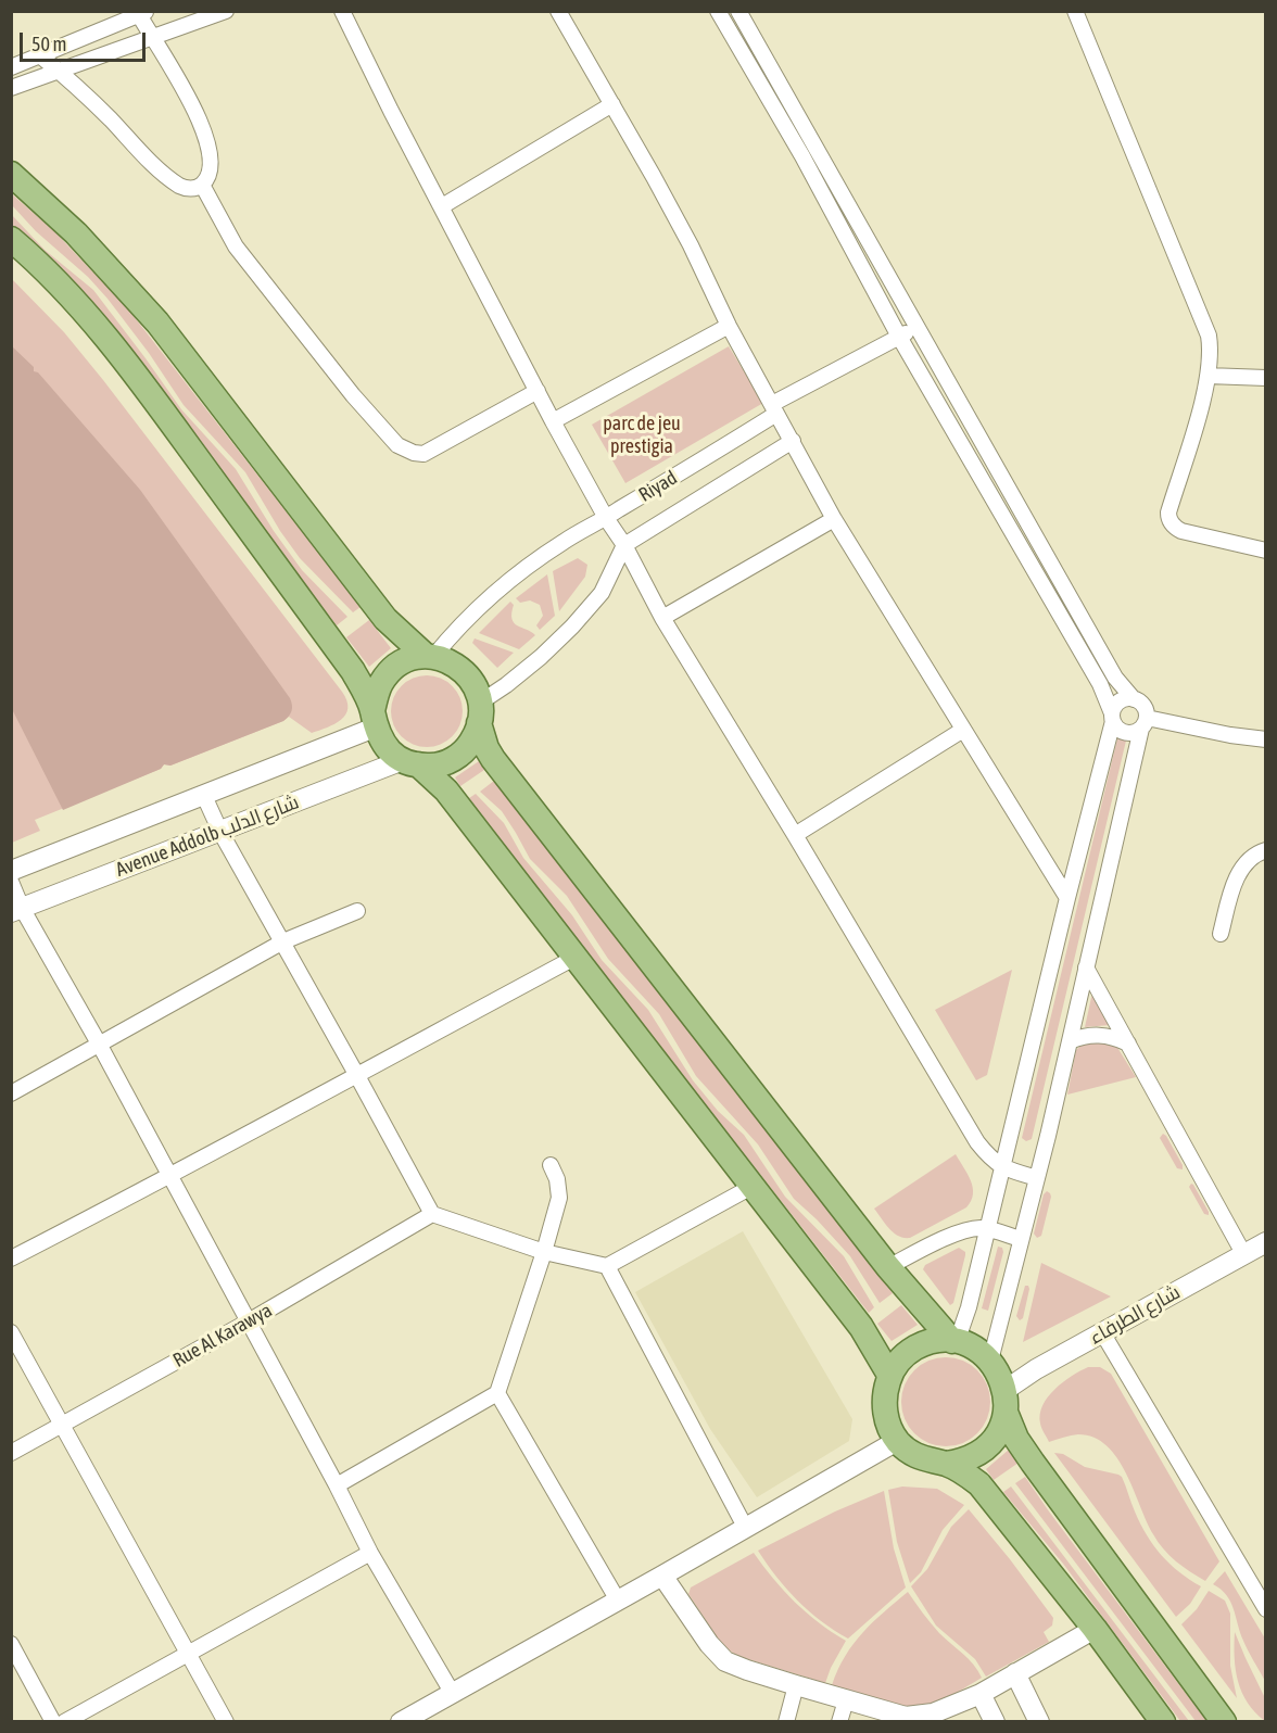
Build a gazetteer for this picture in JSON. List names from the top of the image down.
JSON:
{
  "streets": {
    "street": [
      "Riyad",
      "Avenue Addolb شارع الدلب",
      "شارع الطرفاء",
      "Rue Al Karawya"
    ]
  },
  "parks": ["parc de jeu prestigia"],
  "scale_bar": "50 m"
}
